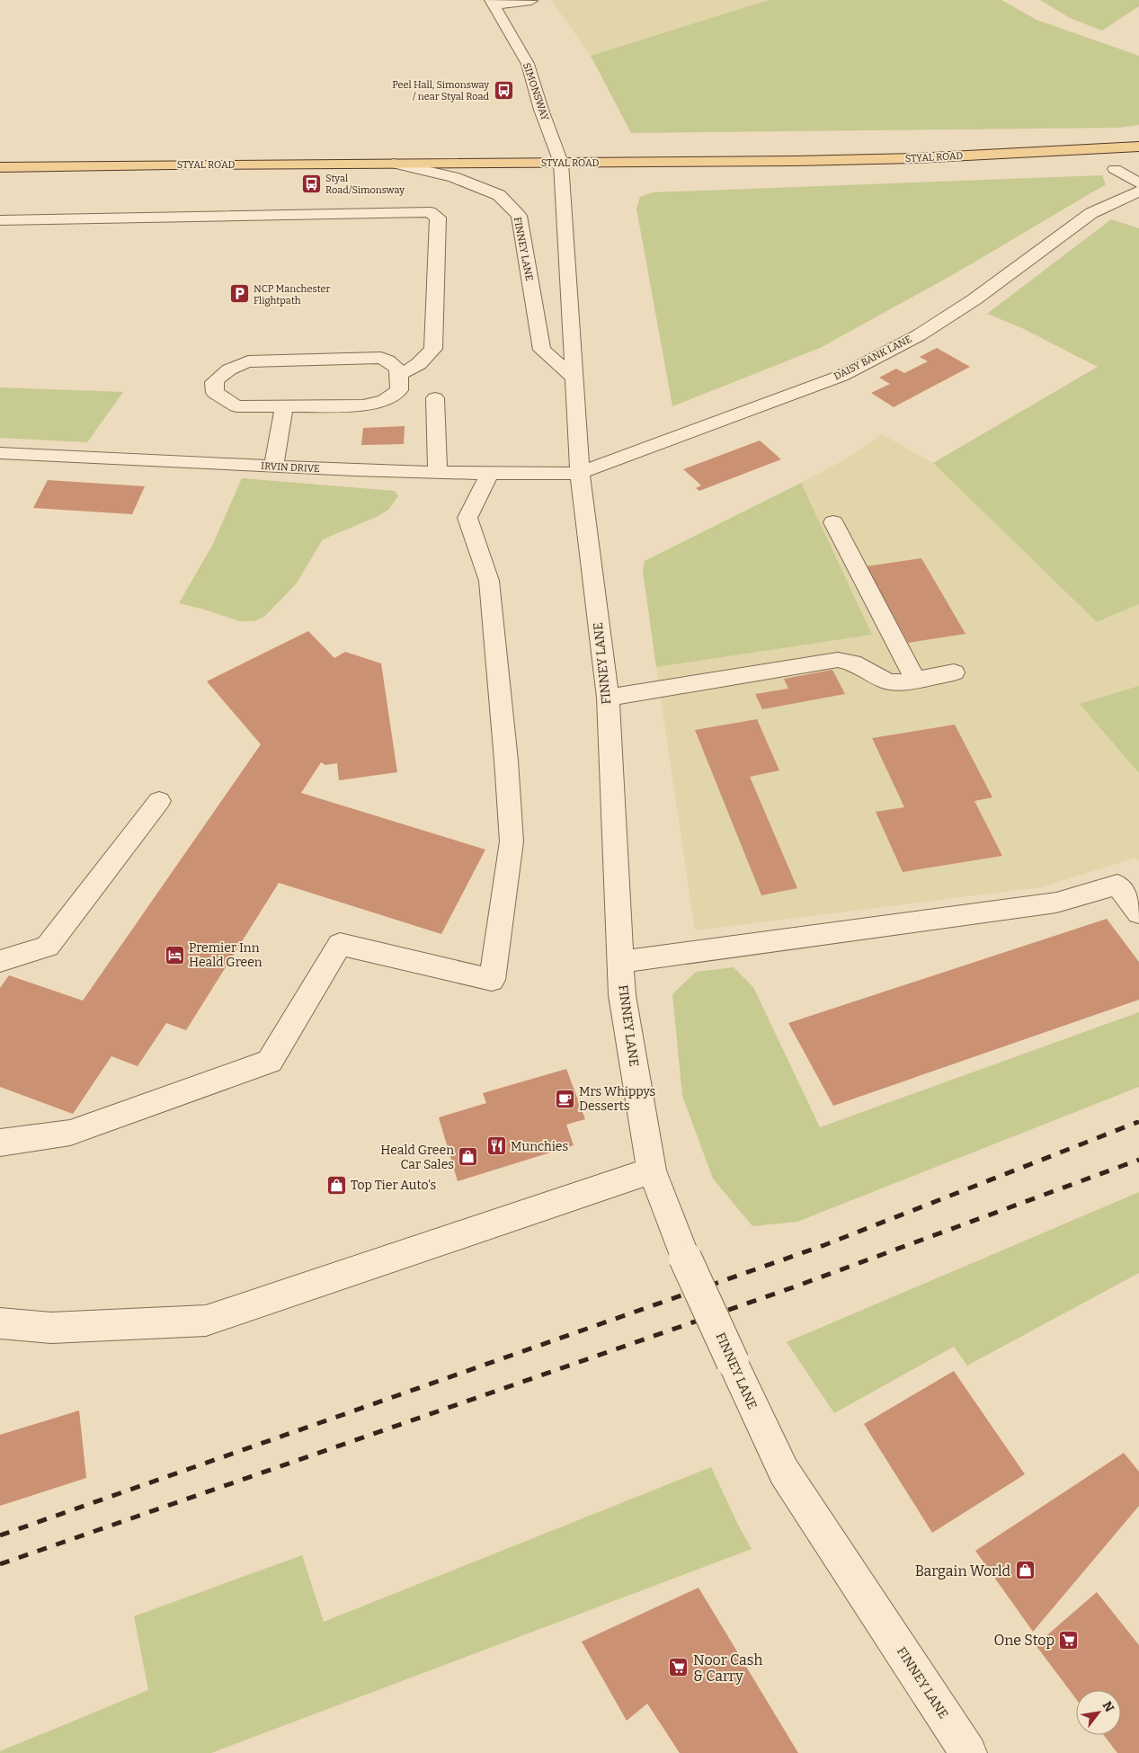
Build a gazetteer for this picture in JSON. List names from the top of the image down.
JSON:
{
  "streets": {
    "main road": ["STYAL ROAD"],
    "street": [
      "SIMONSWAY",
      "FINNEY LANE",
      "DAISY BANK LANE",
      "IRVIN DRIVE"
    ]
  },
  "crossings": [
    ["SIMONSWAY", "STYAL ROAD"],
    ["SIMONSWAY", "FINNEY LANE"],
    ["STYAL ROAD", "FINNEY LANE"],
    ["FINNEY LANE", "DAISY BANK LANE"],
    ["FINNEY LANE", "IRVIN DRIVE"],
    ["DAISY BANK LANE", "IRVIN DRIVE"]
  ],
  "places": {
    "bus stop": ["Peel Hall, Simonsway / near Styal Road", "Styal Road/Simonsway"],
    "parking": ["NCP Manchester Flightpath"],
    "hotel": ["Premier Inn Heald Green"],
    "cafe": ["Mrs Whippys Desserts"],
    "restaurant": ["Munchies"],
    "shop": ["Heald Green Car Sales", "Top Tier Auto's", "Bargain World"],
    "supermarket": ["One Stop", "Noor Cash & Carry"]
  },
  "north": "top right"
}
